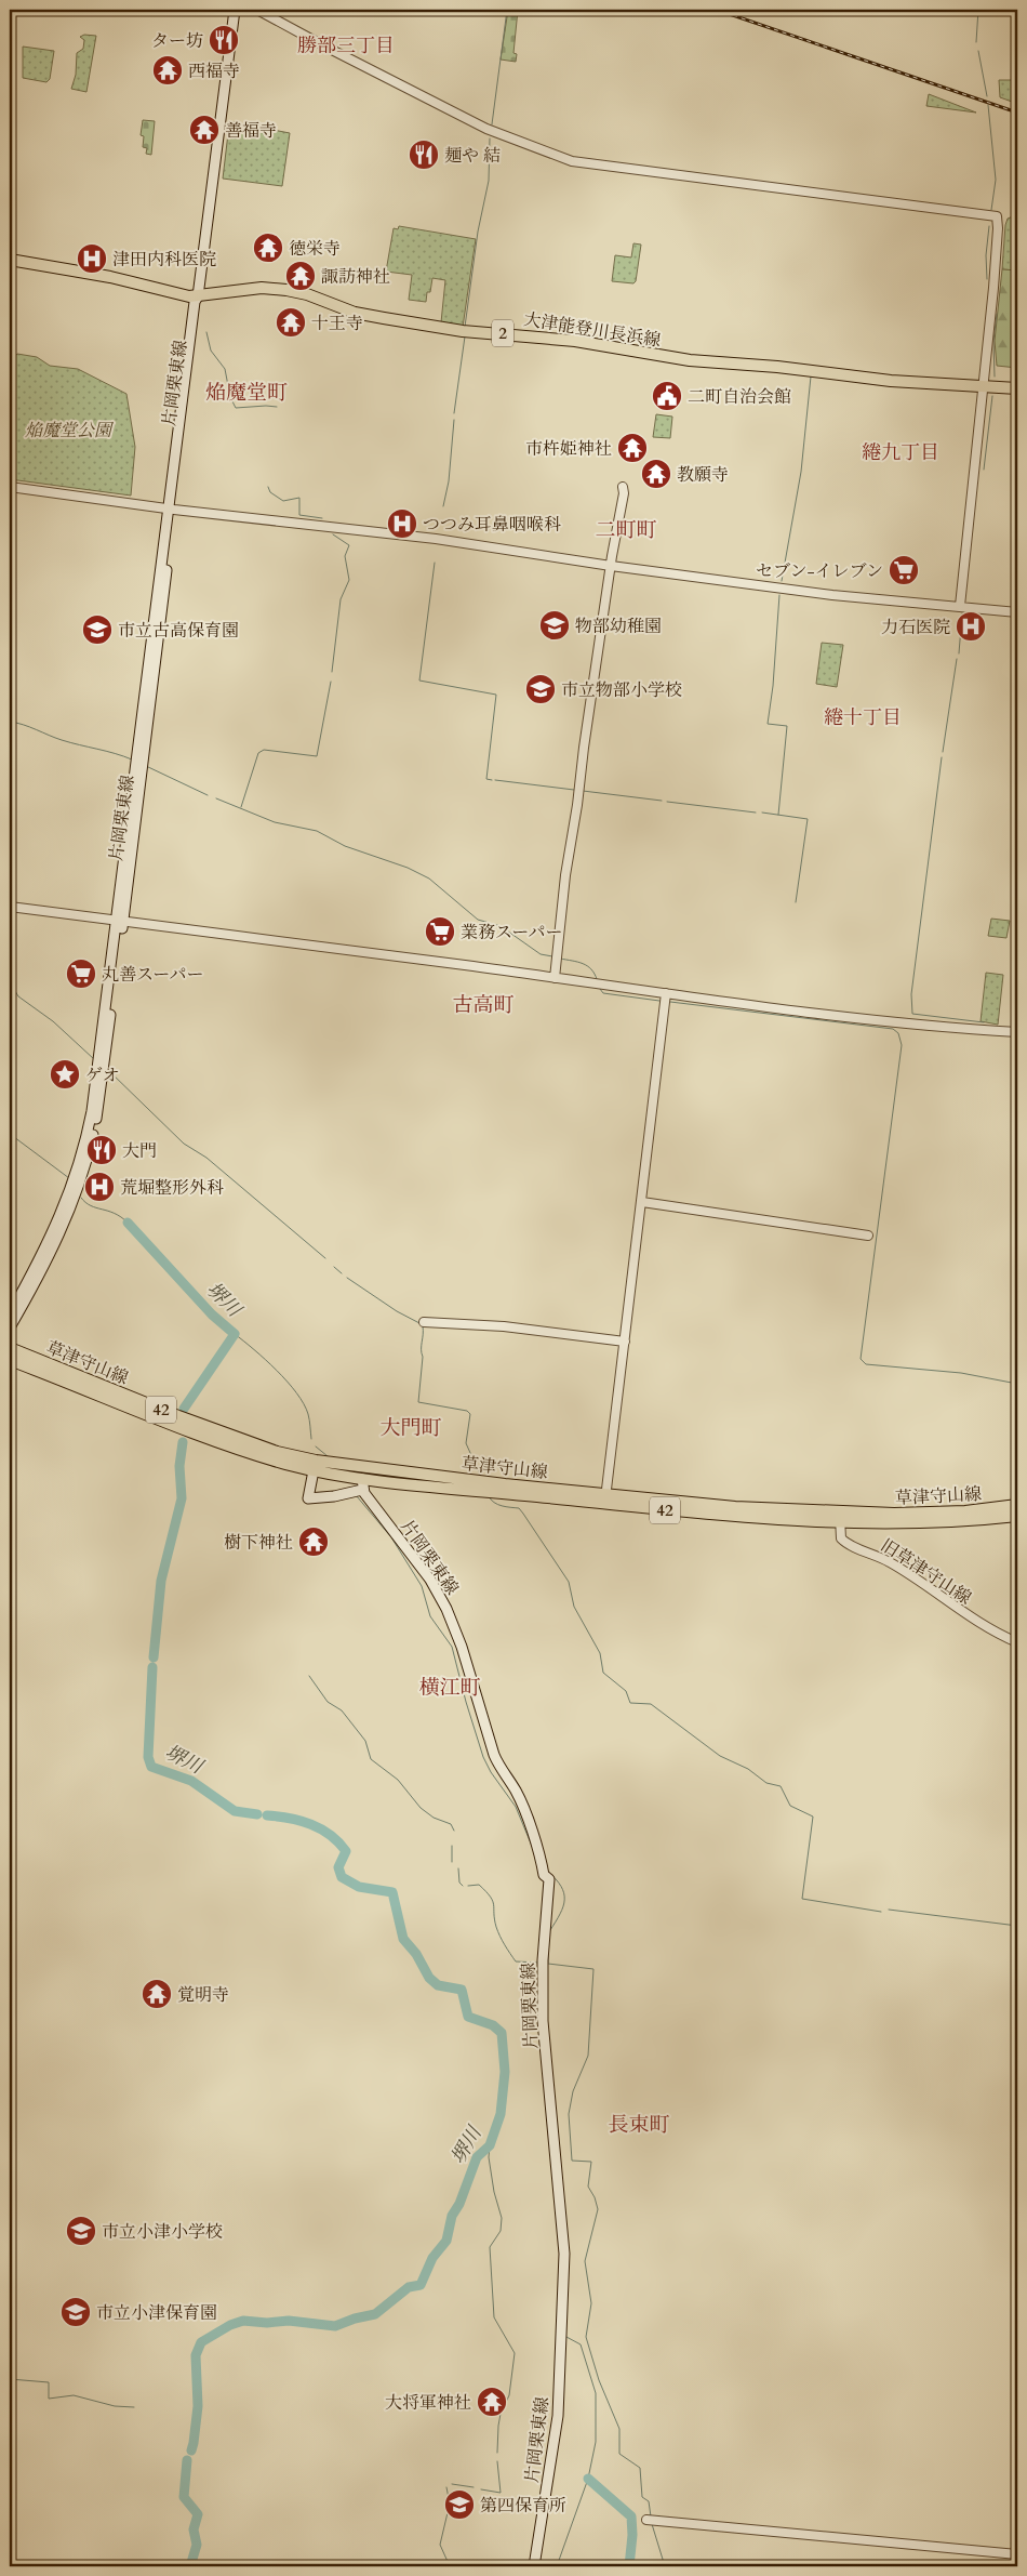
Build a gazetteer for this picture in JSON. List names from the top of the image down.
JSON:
{
  "streets": {
    "main road": [
      "大津能登川長浜線",
      "2",
      "片岡栗東線",
      "草津守山線",
      "42"
    ],
    "street": ["旧草津守山線"]
  },
  "crossings": [
    ["大津能登川長浜線", "片岡栗東線"],
    ["片岡栗東線", "草津守山線"],
    ["草津守山線", "旧草津守山線"]
  ],
  "districts": [
    "勝部三丁目",
    "焔魔堂町",
    "綣九丁目",
    "二町町",
    "綣十丁目",
    "古高町",
    "大門町",
    "横江町",
    "長束町"
  ],
  "water": ["堺川"],
  "parks": ["焔魔堂公園"],
  "places": {
    "restaurant": ["ター坊", "麺や 結", "大門"],
    "temple": [
      "西福寺",
      "善福寺",
      "徳栄寺",
      "諏訪神社",
      "十王寺",
      "市杵姫神社",
      "教願寺",
      "樹下神社",
      "覚明寺",
      "大将軍神社"
    ],
    "hospital": [
      "津田内科医院",
      "つつみ耳鼻咽喉科",
      "力石医院",
      "荒堀整形外科"
    ],
    "public building": ["二町自治会館"],
    "supermarket": ["セブン-イレブン", "業務スーパー", "丸善スーパー"],
    "school or university": [
      "物部幼稚園",
      "市立古高保育園",
      "市立物部小学校",
      "市立小津小学校",
      "市立小津保育園",
      "第四保育所"
    ],
    "place": ["ゲオ"]
  }
}
